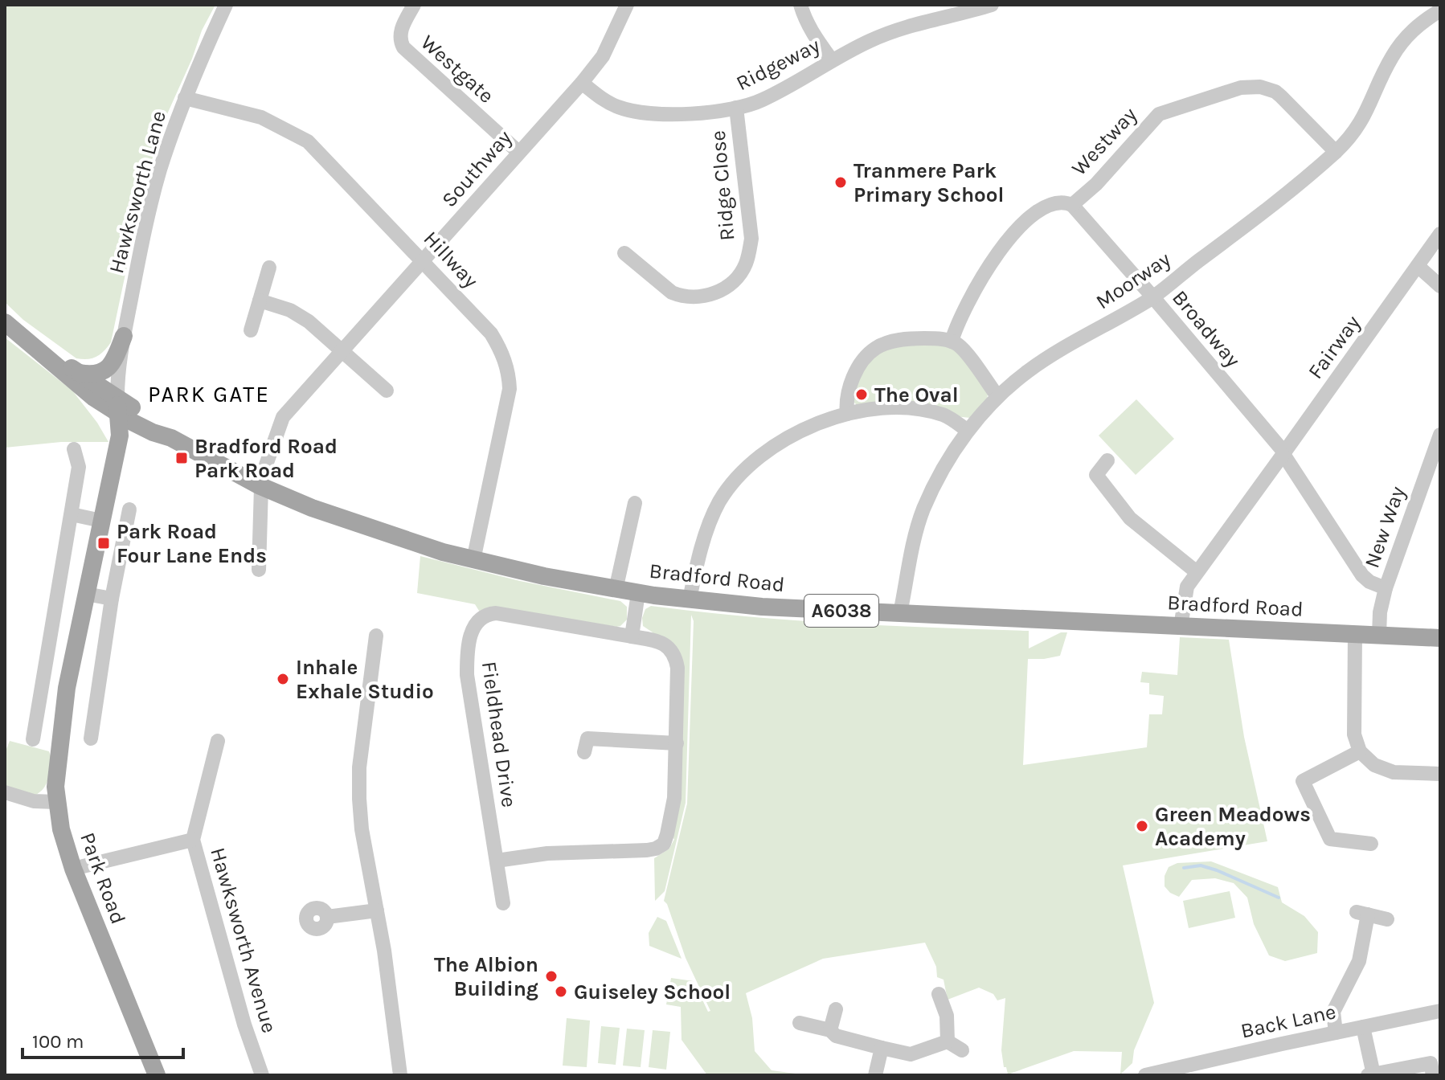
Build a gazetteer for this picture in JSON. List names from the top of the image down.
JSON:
{
  "streets": {
    "main road": ["Bradford Road", "A6038", "Park Road"],
    "street": [
      "Ridgeway",
      "Westgate",
      "Westway",
      "Southway",
      "Ridge Close",
      "Hawksworth Lane",
      "Hillway",
      "Moorway",
      "Broadway",
      "Fairway",
      "New Way",
      "Fieldhead Drive",
      "Hawksworth Avenue",
      "Back Lane"
    ]
  },
  "crossings": [
    ["Ridgeway", "Southway"],
    ["Ridgeway", "Ridge Close"],
    ["Westgate", "Southway"],
    ["Westway", "Moorway"],
    ["Westway", "Broadway"],
    ["Southway", "Hillway"],
    ["Southway", "Bradford Road"],
    ["Hawksworth Lane", "Hillway"],
    ["Hawksworth Lane", "Bradford Road"],
    ["Hawksworth Lane", "A6038"],
    ["Hawksworth Lane", "Park Road"],
    ["Hillway", "Bradford Road"],
    ["Moorway", "Broadway"],
    ["Moorway", "Bradford Road"],
    ["Broadway", "Fairway"],
    ["Broadway", "New Way"],
    ["Fairway", "Bradford Road"],
    ["New Way", "Bradford Road"],
    ["Bradford Road", "A6038"],
    ["Bradford Road", "Park Road"],
    ["A6038", "Park Road"]
  ],
  "districts": ["PARK GATE"],
  "places": {
    "other": [
      "Tranmere Park Primary School",
      "The Oval",
      "Inhale Exhale Studio",
      "Green Meadows Academy",
      "The Albion Building",
      "Guiseley School"
    ],
    "transit": ["Bradford Road Park Road", "Park Road Four Lane Ends"]
  },
  "scale_bar": "100 m"
}
